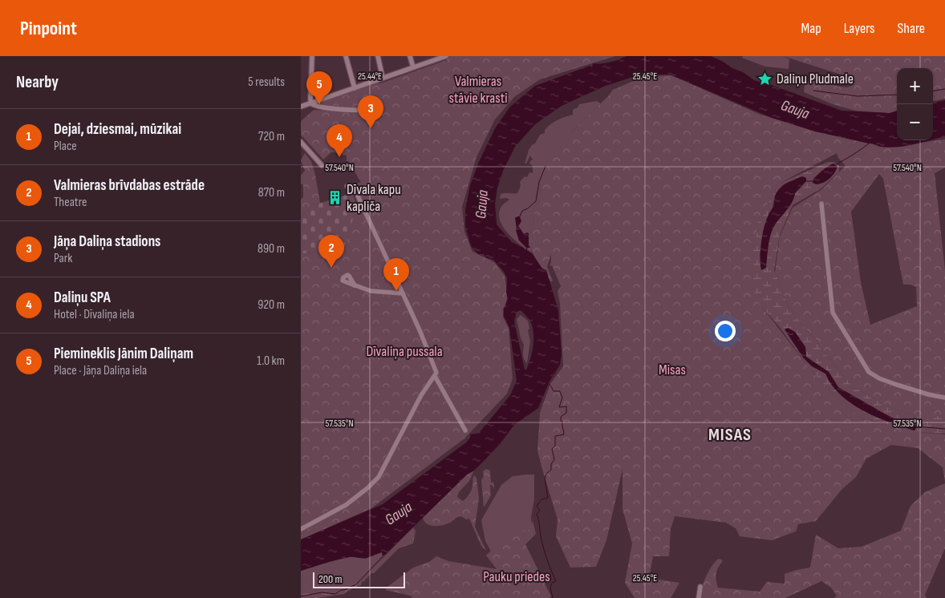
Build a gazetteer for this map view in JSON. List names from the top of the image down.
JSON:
{
  "districts": ["MISAS"],
  "water": ["Gauja"],
  "parks": [
    "Valmieras stāvie krasti",
    "Dīvaliņa pussala",
    "Misas",
    "Pauku priedes"
  ],
  "places": {
    "place": ["Daliņu Pludmale"],
    "building": ["Dīvala kapu kapliča"]
  },
  "scale_bar": "200 m",
  "page": {
    "header": "Pinpoint",
    "nav": ["Map", "Layers", "Share"],
    "heading": ["Nearby", "5 results"],
    "map_buttons": ["+", "−"],
    "pins": [
      "5",
      "3",
      "4",
      "2",
      "1"
    ],
    "list": [
      {
        "mark": "1",
        "name": "Dejai, dziesmai, mūzikai",
        "note": "Place",
        "value": "720 m"
      },
      {
        "mark": "2",
        "name": "Valmieras brīvdabas estrāde",
        "note": "Theatre",
        "value": "870 m"
      },
      {
        "mark": "3",
        "name": "Jāņa Daliņa stadions",
        "note": "Park",
        "value": "890 m"
      },
      {
        "mark": "4",
        "name": "Daliņu SPA",
        "note": "Hotel · Dīvaliņa iela",
        "value": "920 m"
      },
      {
        "mark": "5",
        "name": "Piemineklis Jānim Daliņam",
        "note": "Place · Jāņa Daliņa iela",
        "value": "1.0 km"
      }
    ],
    "scale": "200 m"
  },
  "coordinates": [
    "25.44°E",
    "25.45°E",
    "57.540°N",
    "57.535°N"
  ]
}
